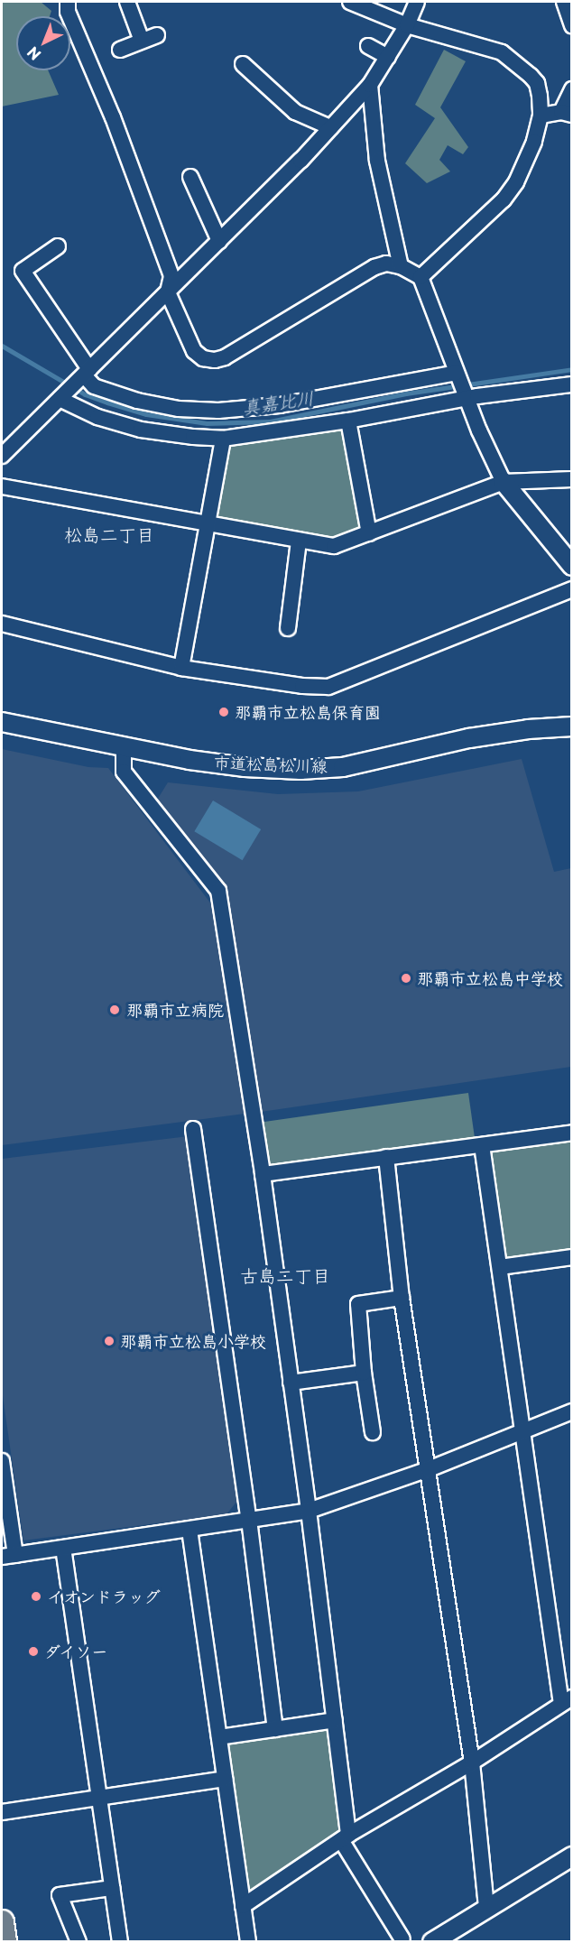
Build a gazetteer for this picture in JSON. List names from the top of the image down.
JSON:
{
  "streets": {
    "street": ["市道松島松川線"]
  },
  "districts": ["松島二丁目", "古島二丁目"],
  "water": ["真嘉比川"],
  "places": [
    "那覇市立松島保育園",
    "那覇市立松島中学校",
    "那覇市立病院",
    "那覇市立松島小学校",
    "イオンドラッグ",
    "ダイソー"
  ],
  "north": "bottom left"
}
